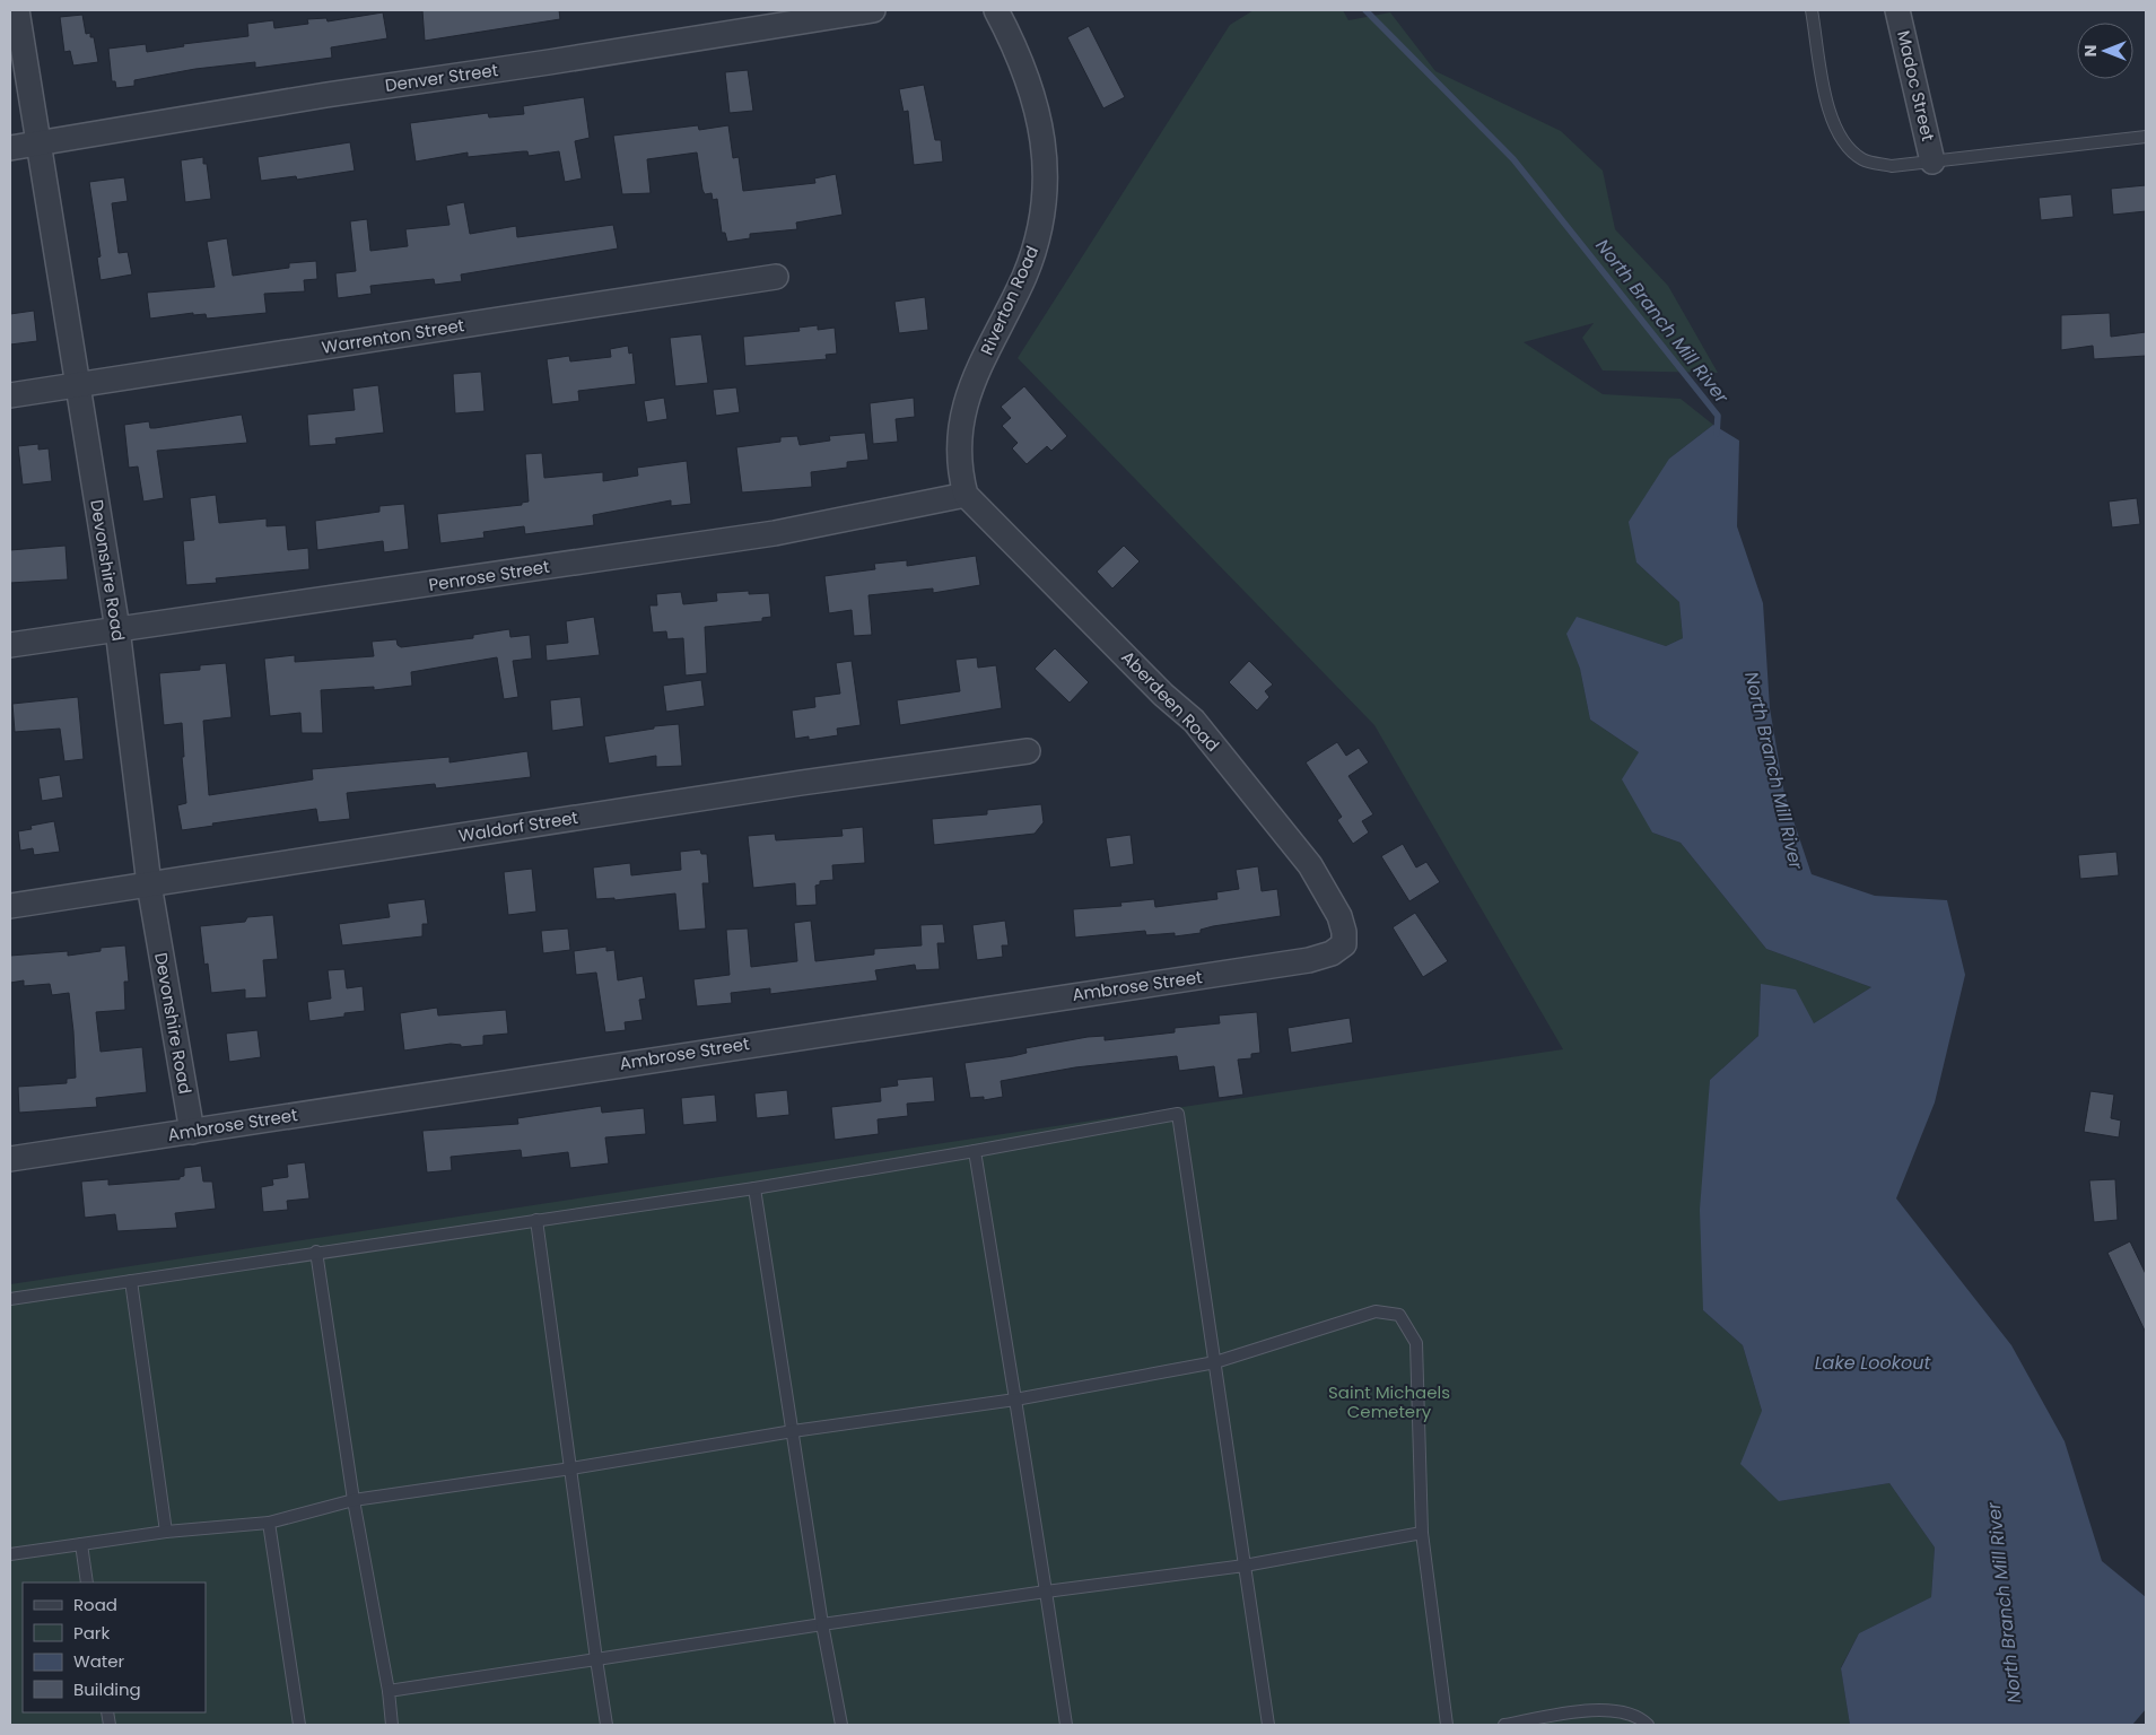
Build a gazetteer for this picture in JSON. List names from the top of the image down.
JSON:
{
  "streets": {
    "street": [
      "Denver Street",
      "Madoc Street",
      "Riverton Road",
      "Warrenton Street",
      "Devonshire Road",
      "Penrose Street",
      "Aberdeen Road",
      "Waldorf Street",
      "Ambrose Street"
    ]
  },
  "crossings": [
    ["Denver Street", "Devonshire Road"],
    ["Riverton Road", "Penrose Street"],
    ["Riverton Road", "Aberdeen Road"],
    ["Warrenton Street", "Devonshire Road"],
    ["Devonshire Road", "Penrose Street"],
    ["Devonshire Road", "Waldorf Street"],
    ["Devonshire Road", "Ambrose Street"],
    ["Penrose Street", "Aberdeen Road"],
    ["Aberdeen Road", "Ambrose Street"]
  ],
  "water": ["North Branch Mill River", "Lake Lookout"],
  "parks": ["Saint Michaels Cemetery"],
  "legend": [
    "Road",
    "Park",
    "Water",
    "Building"
  ],
  "north": "left"
}
